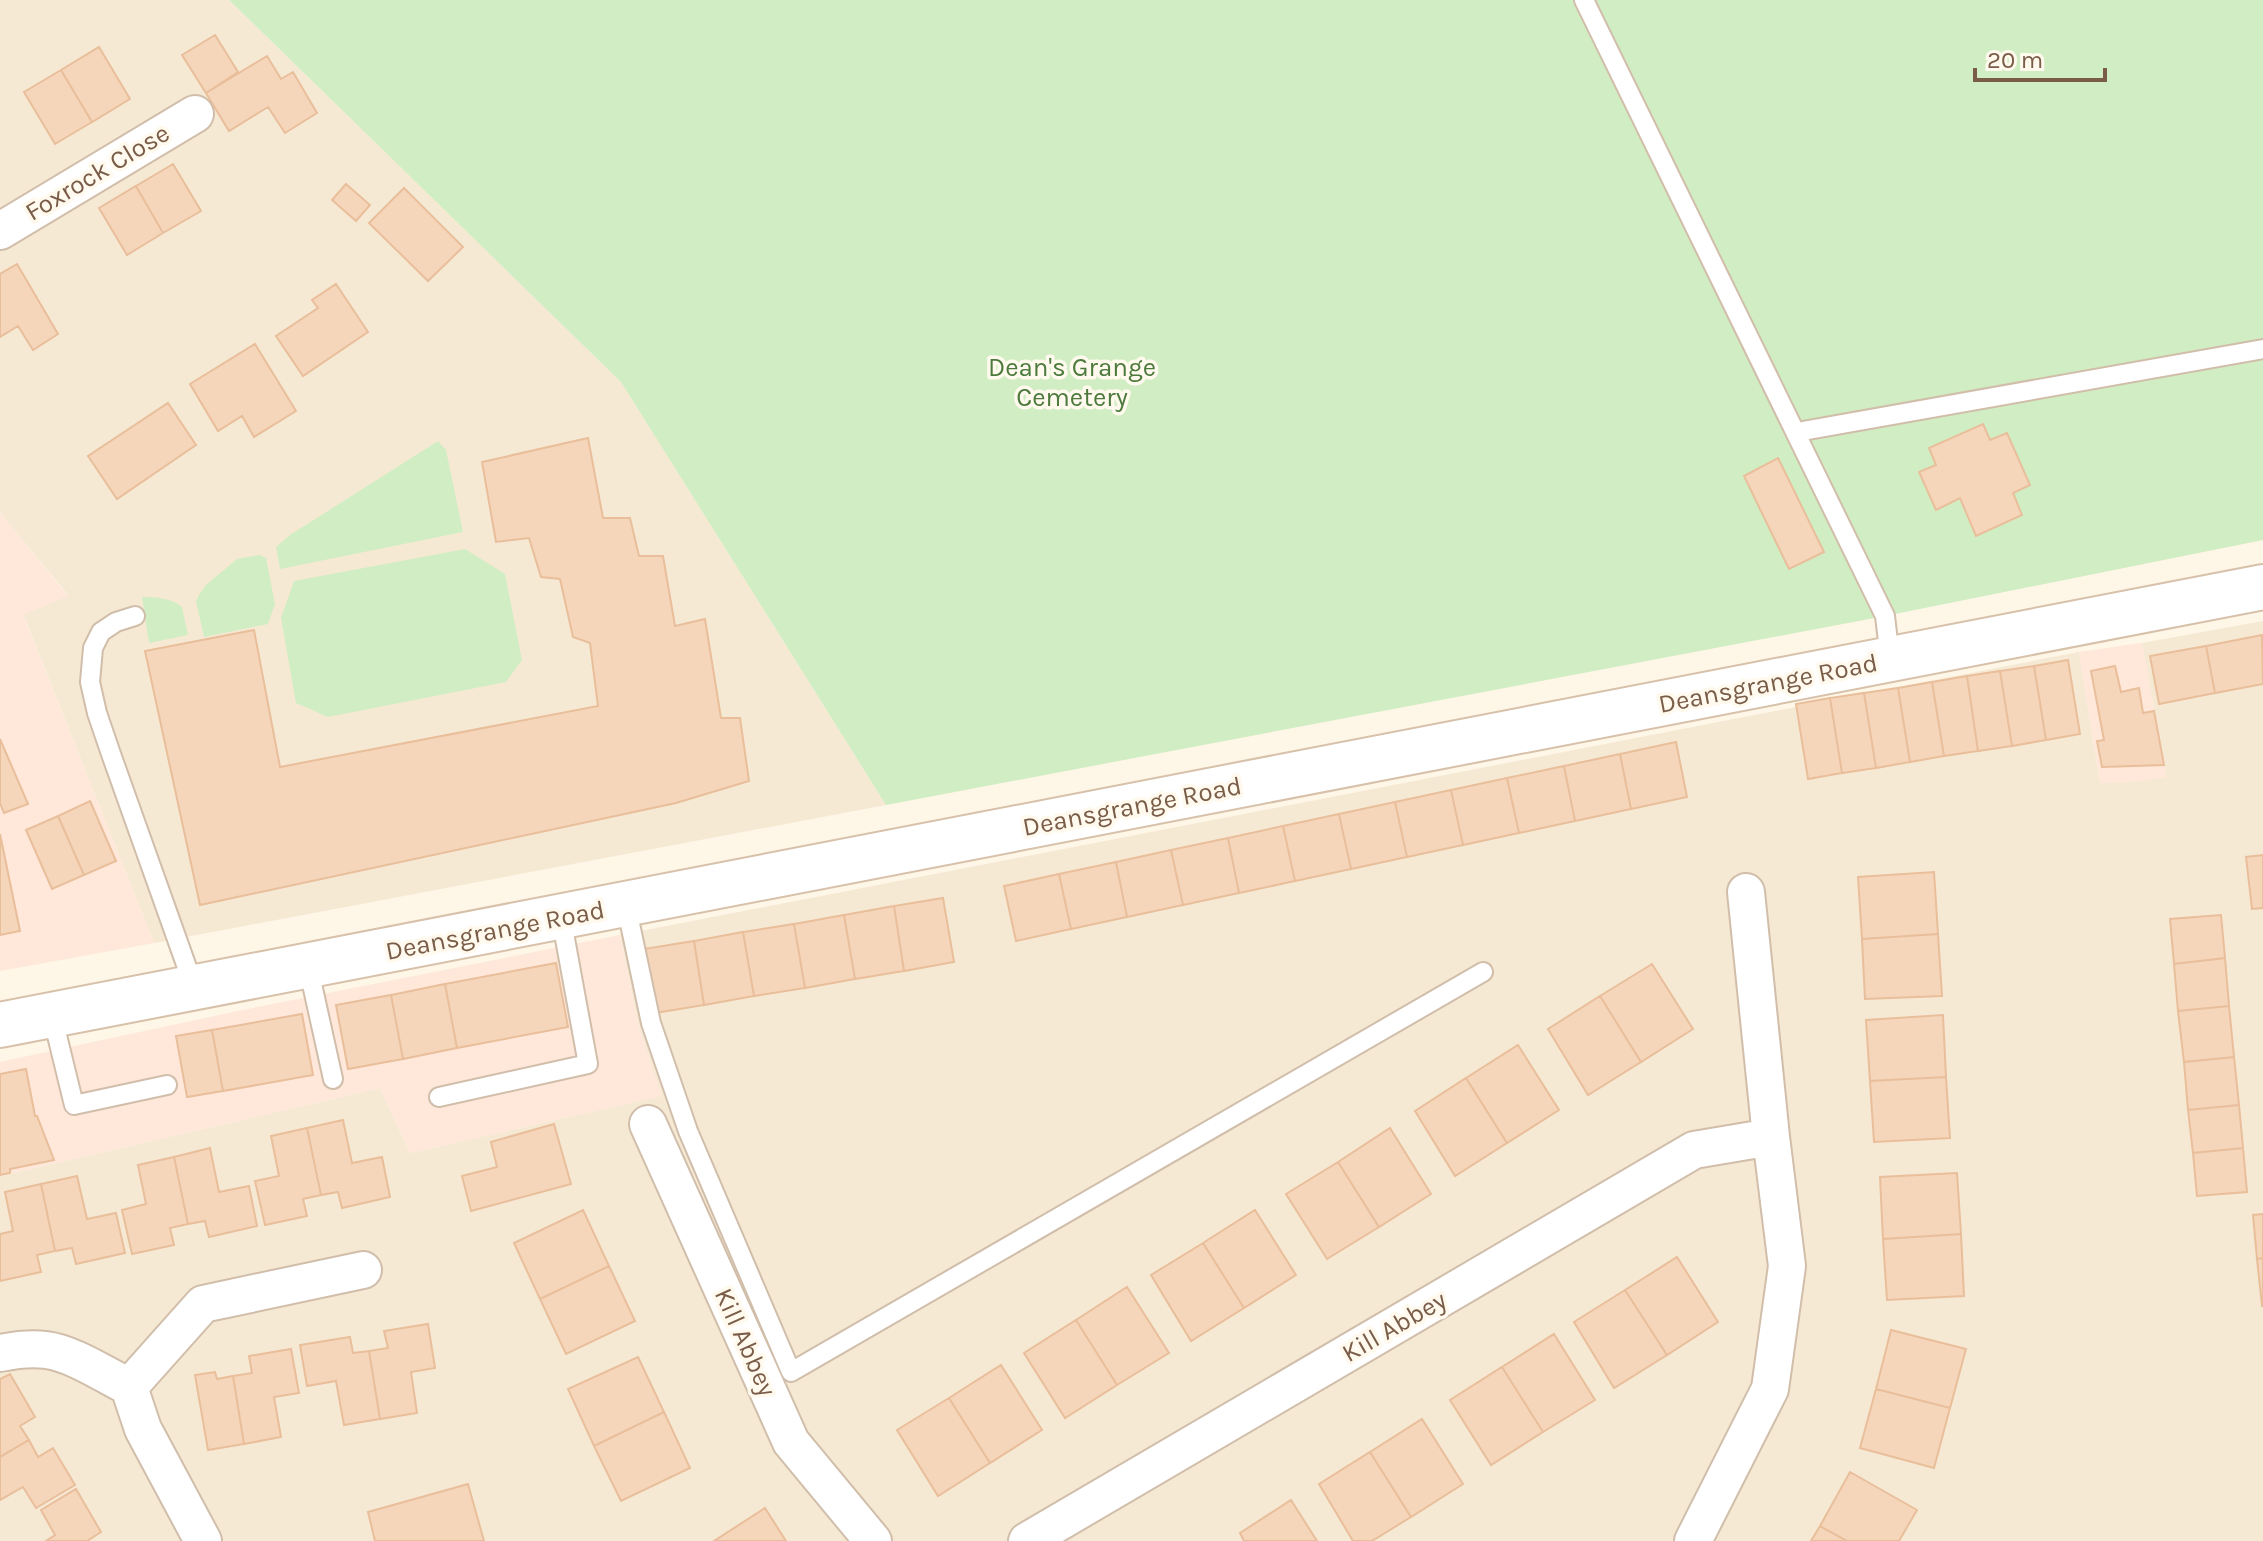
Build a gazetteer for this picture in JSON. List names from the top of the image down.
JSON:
{
  "streets": {
    "main road": ["Deansgrange Road"],
    "street": ["Foxrock Close", "Kill Abbey"]
  },
  "parks": ["Dean's Grange Cemetery"],
  "scale_bar": "20 m"
}
